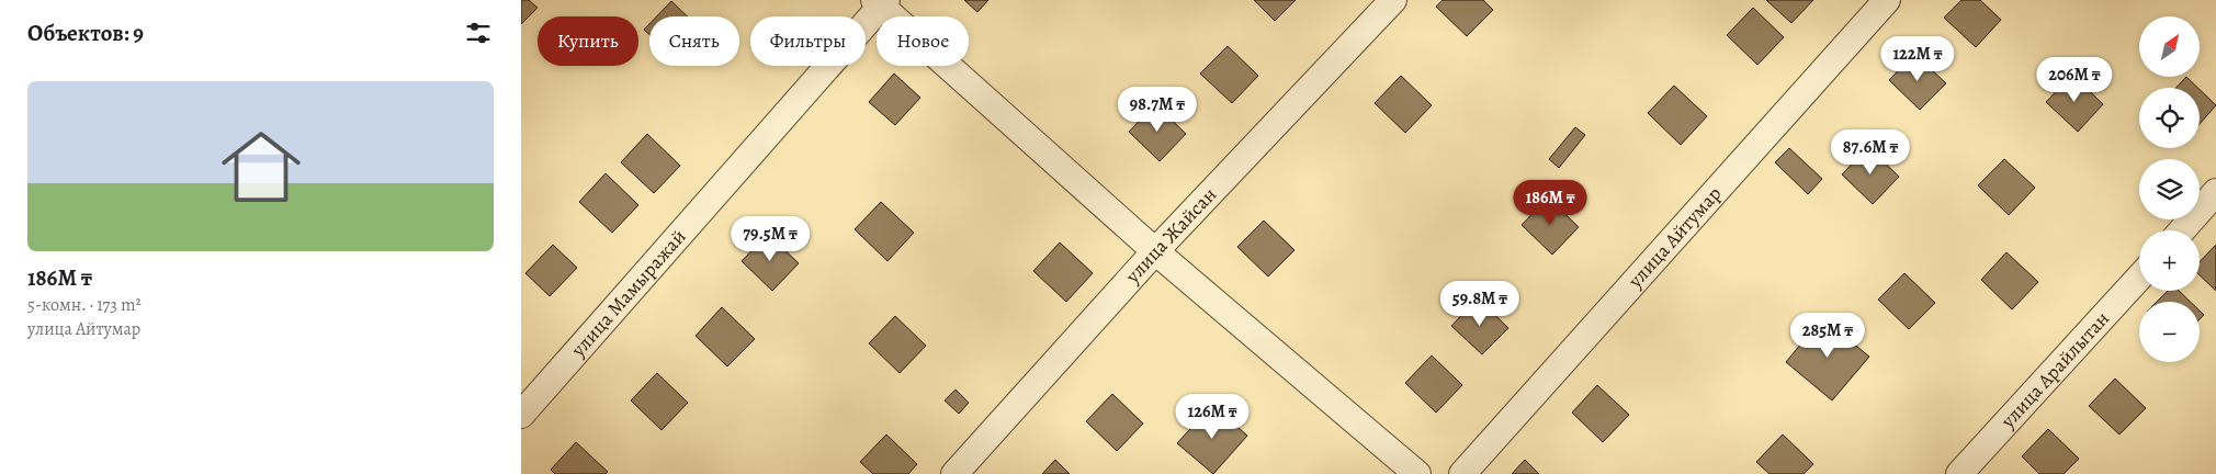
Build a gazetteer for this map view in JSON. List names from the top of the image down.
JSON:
{
  "streets": {
    "street": [
      "улица Жайсан",
      "улица Айтумар",
      "улица Мамыражай",
      "улица Арайлытан"
    ]
  },
  "north": "top right",
  "page": {
    "heading": "Объектов: 9",
    "map_buttons": ["+", "−"],
    "chip": [
      "Купить",
      "Снять",
      "Фильтры",
      "Новое"
    ],
    "price": [
      "122M ₸",
      "206M ₸",
      "98.7M ₸",
      "87.6M ₸",
      "186M ₸",
      "79.5M ₸",
      "59.8M ₸",
      "285M ₸",
      "126M ₸"
    ],
    "list": [
      {
        "name": "186M ₸",
        "note": "5-комн. · 173 m² · улица Айтумар"
      }
    ]
  }
}
